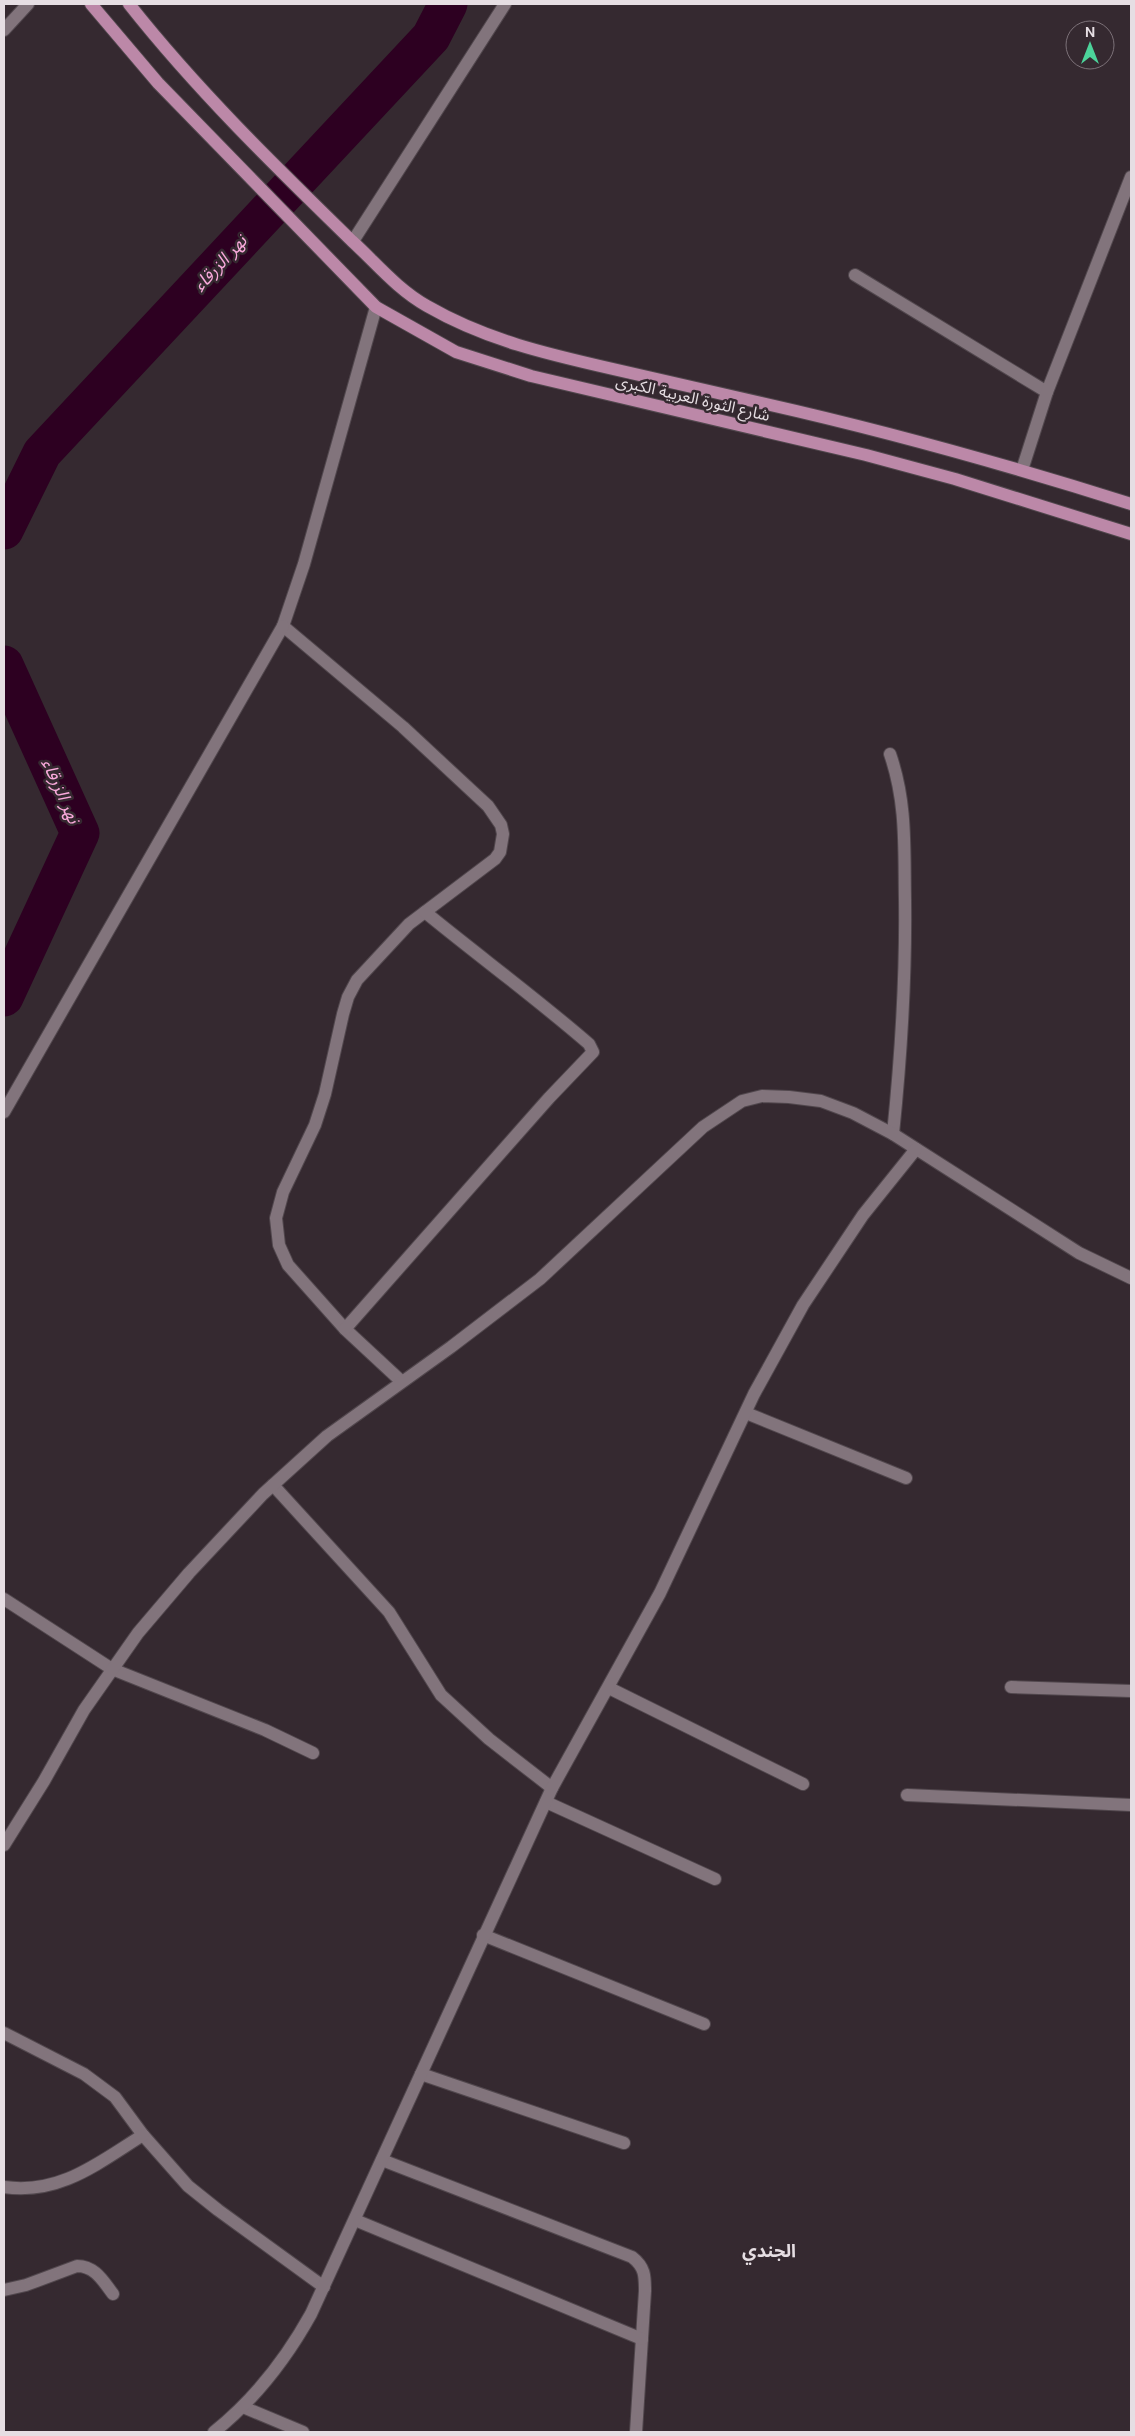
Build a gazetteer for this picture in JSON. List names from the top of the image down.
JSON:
{
  "streets": {
    "main road": ["شارع الثورة العربية الكبرى"]
  },
  "districts": ["الجندي"],
  "water": ["نهر الزرقاء"],
  "north": "top"
}
